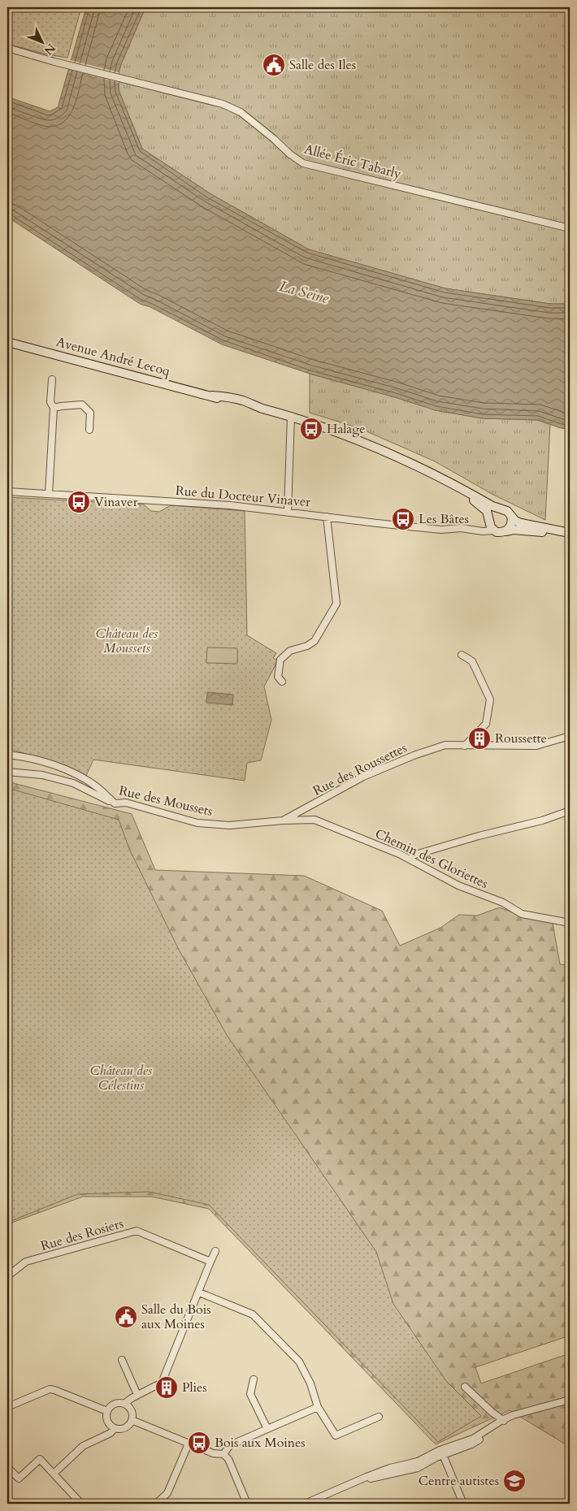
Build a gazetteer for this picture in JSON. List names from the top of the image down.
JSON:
{
  "streets": {
    "main road": ["Avenue André Lecoq"],
    "street": [
      "Allée Éric Tabarly",
      "Rue du Docteur Vinaver",
      "Rue des Roussettes",
      "Rue des Moussets",
      "Chemin des Gloriettes",
      "Rue des Rosiers"
    ]
  },
  "crossings": [
    ["Rue des Roussettes", "Rue des Moussets"],
    ["Rue des Roussettes", "Chemin des Gloriettes"],
    ["Rue des Moussets", "Chemin des Gloriettes"]
  ],
  "water": ["La Seine"],
  "parks": ["Château des Moussets", "Château des Célestins"],
  "places": {
    "public building": ["Salle des Iles", "Salle du Bois aux Moines"],
    "bus stop": [
      "Halage",
      "Vinaver",
      "Les Bâtes",
      "Bois aux Moines"
    ],
    "building": ["Roussette", "Plies"],
    "school or university": ["Centre autistes"]
  },
  "north": "bottom right"
}
